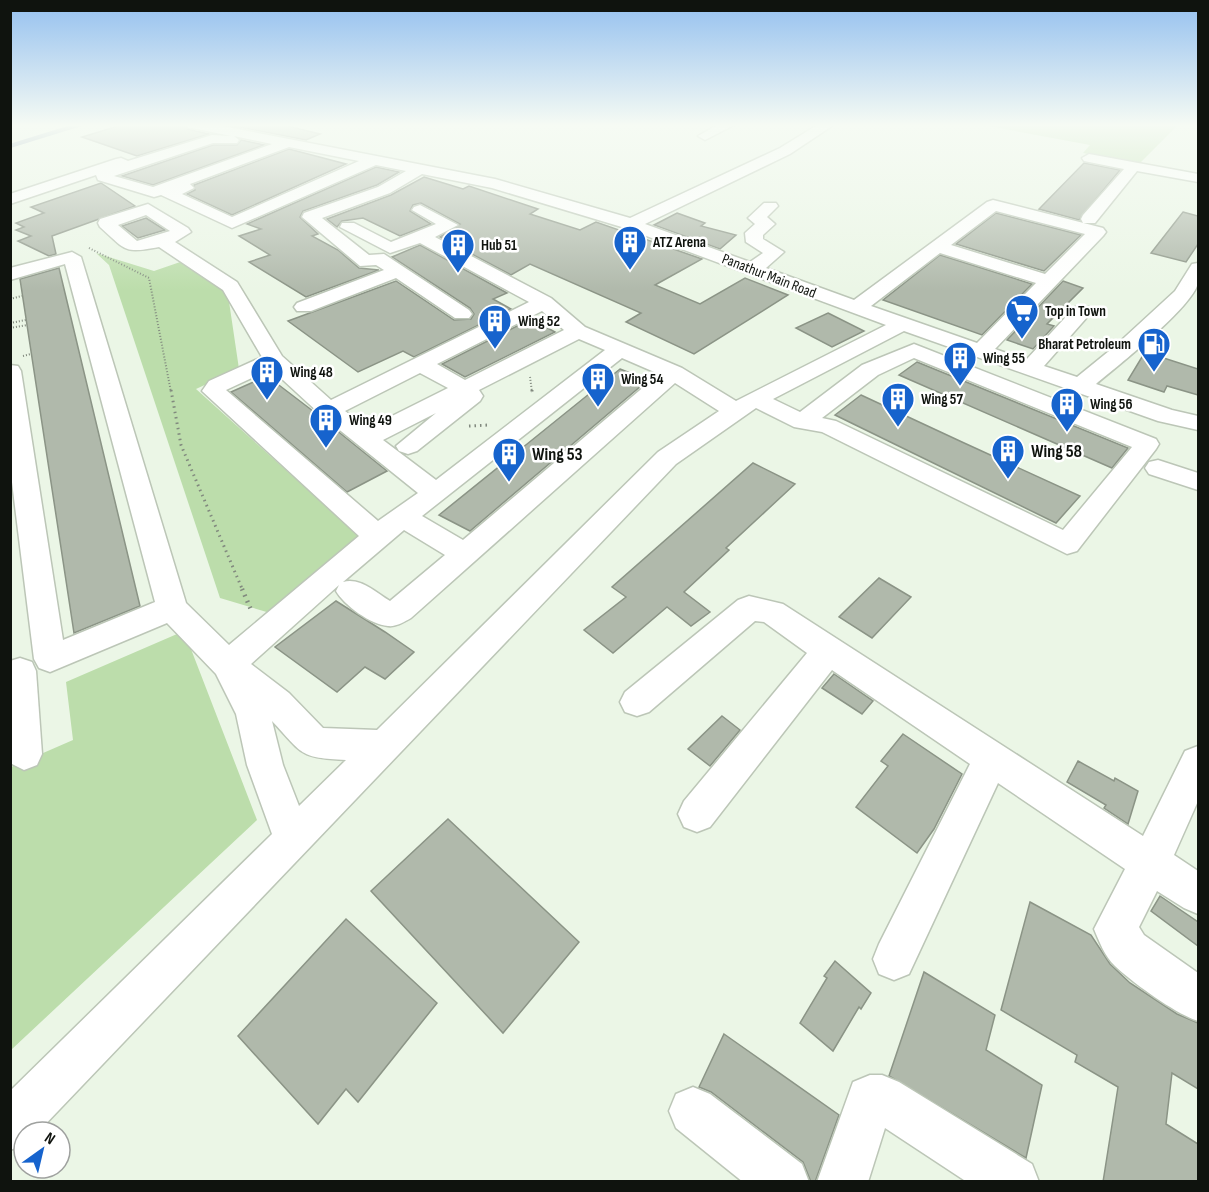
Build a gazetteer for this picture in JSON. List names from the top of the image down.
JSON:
{
  "streets": {
    "street": ["Panathur Main Road"]
  },
  "places": {
    "building": [
      "ATZ Arena",
      "Hub 51",
      "Wing 52",
      "Wing 55",
      "Wing 48",
      "Wing 54",
      "Wing 57",
      "Wing 56",
      "Wing 49",
      "Wing 58",
      "Wing 53"
    ],
    "supermarket": ["Top in Town"],
    "fuel station": ["Bharat Petroleum"]
  },
  "north": "top right"
}
